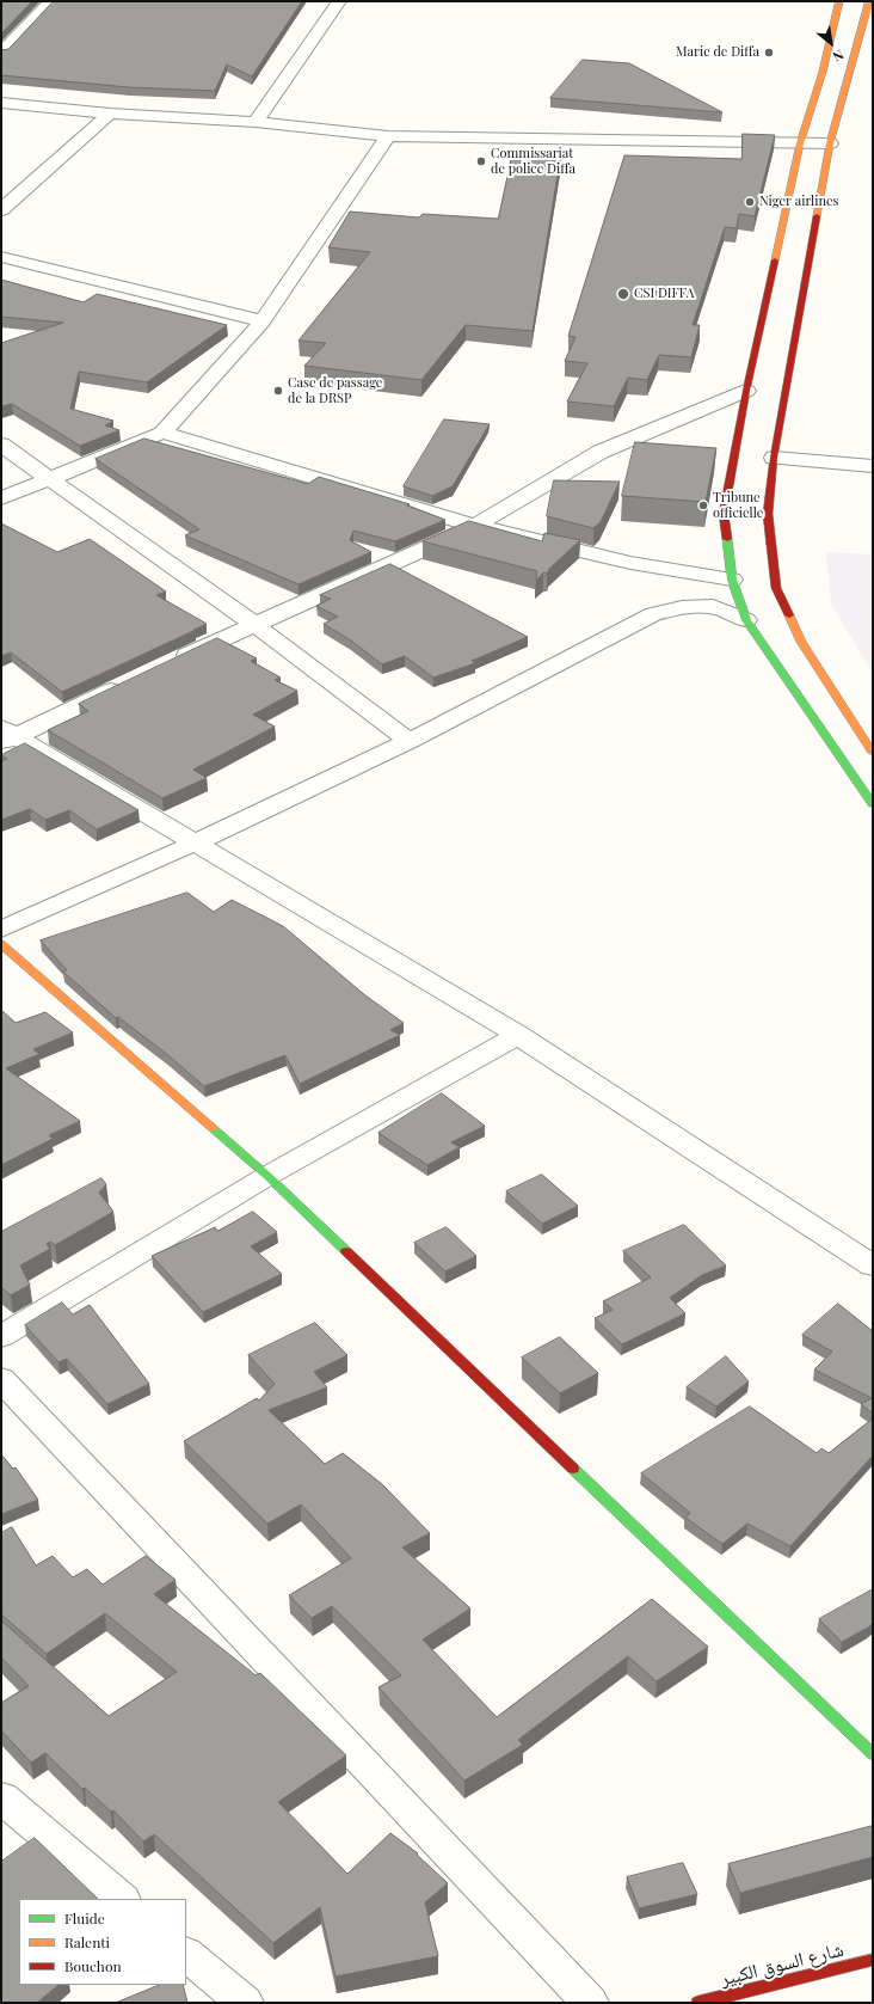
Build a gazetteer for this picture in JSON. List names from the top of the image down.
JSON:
{
  "streets": {
    "main road": ["شارع السوق الكبير"]
  },
  "places": [
    "Marie de Diffa",
    "Commissariat de police Diffa",
    "Niger airlines",
    "CSI DIFFA",
    "Case de passage de la DRSP",
    "Tribune officielle"
  ],
  "legend": ["Fluide", "Ralenti", "Bouchon"],
  "north": "bottom right"
}
